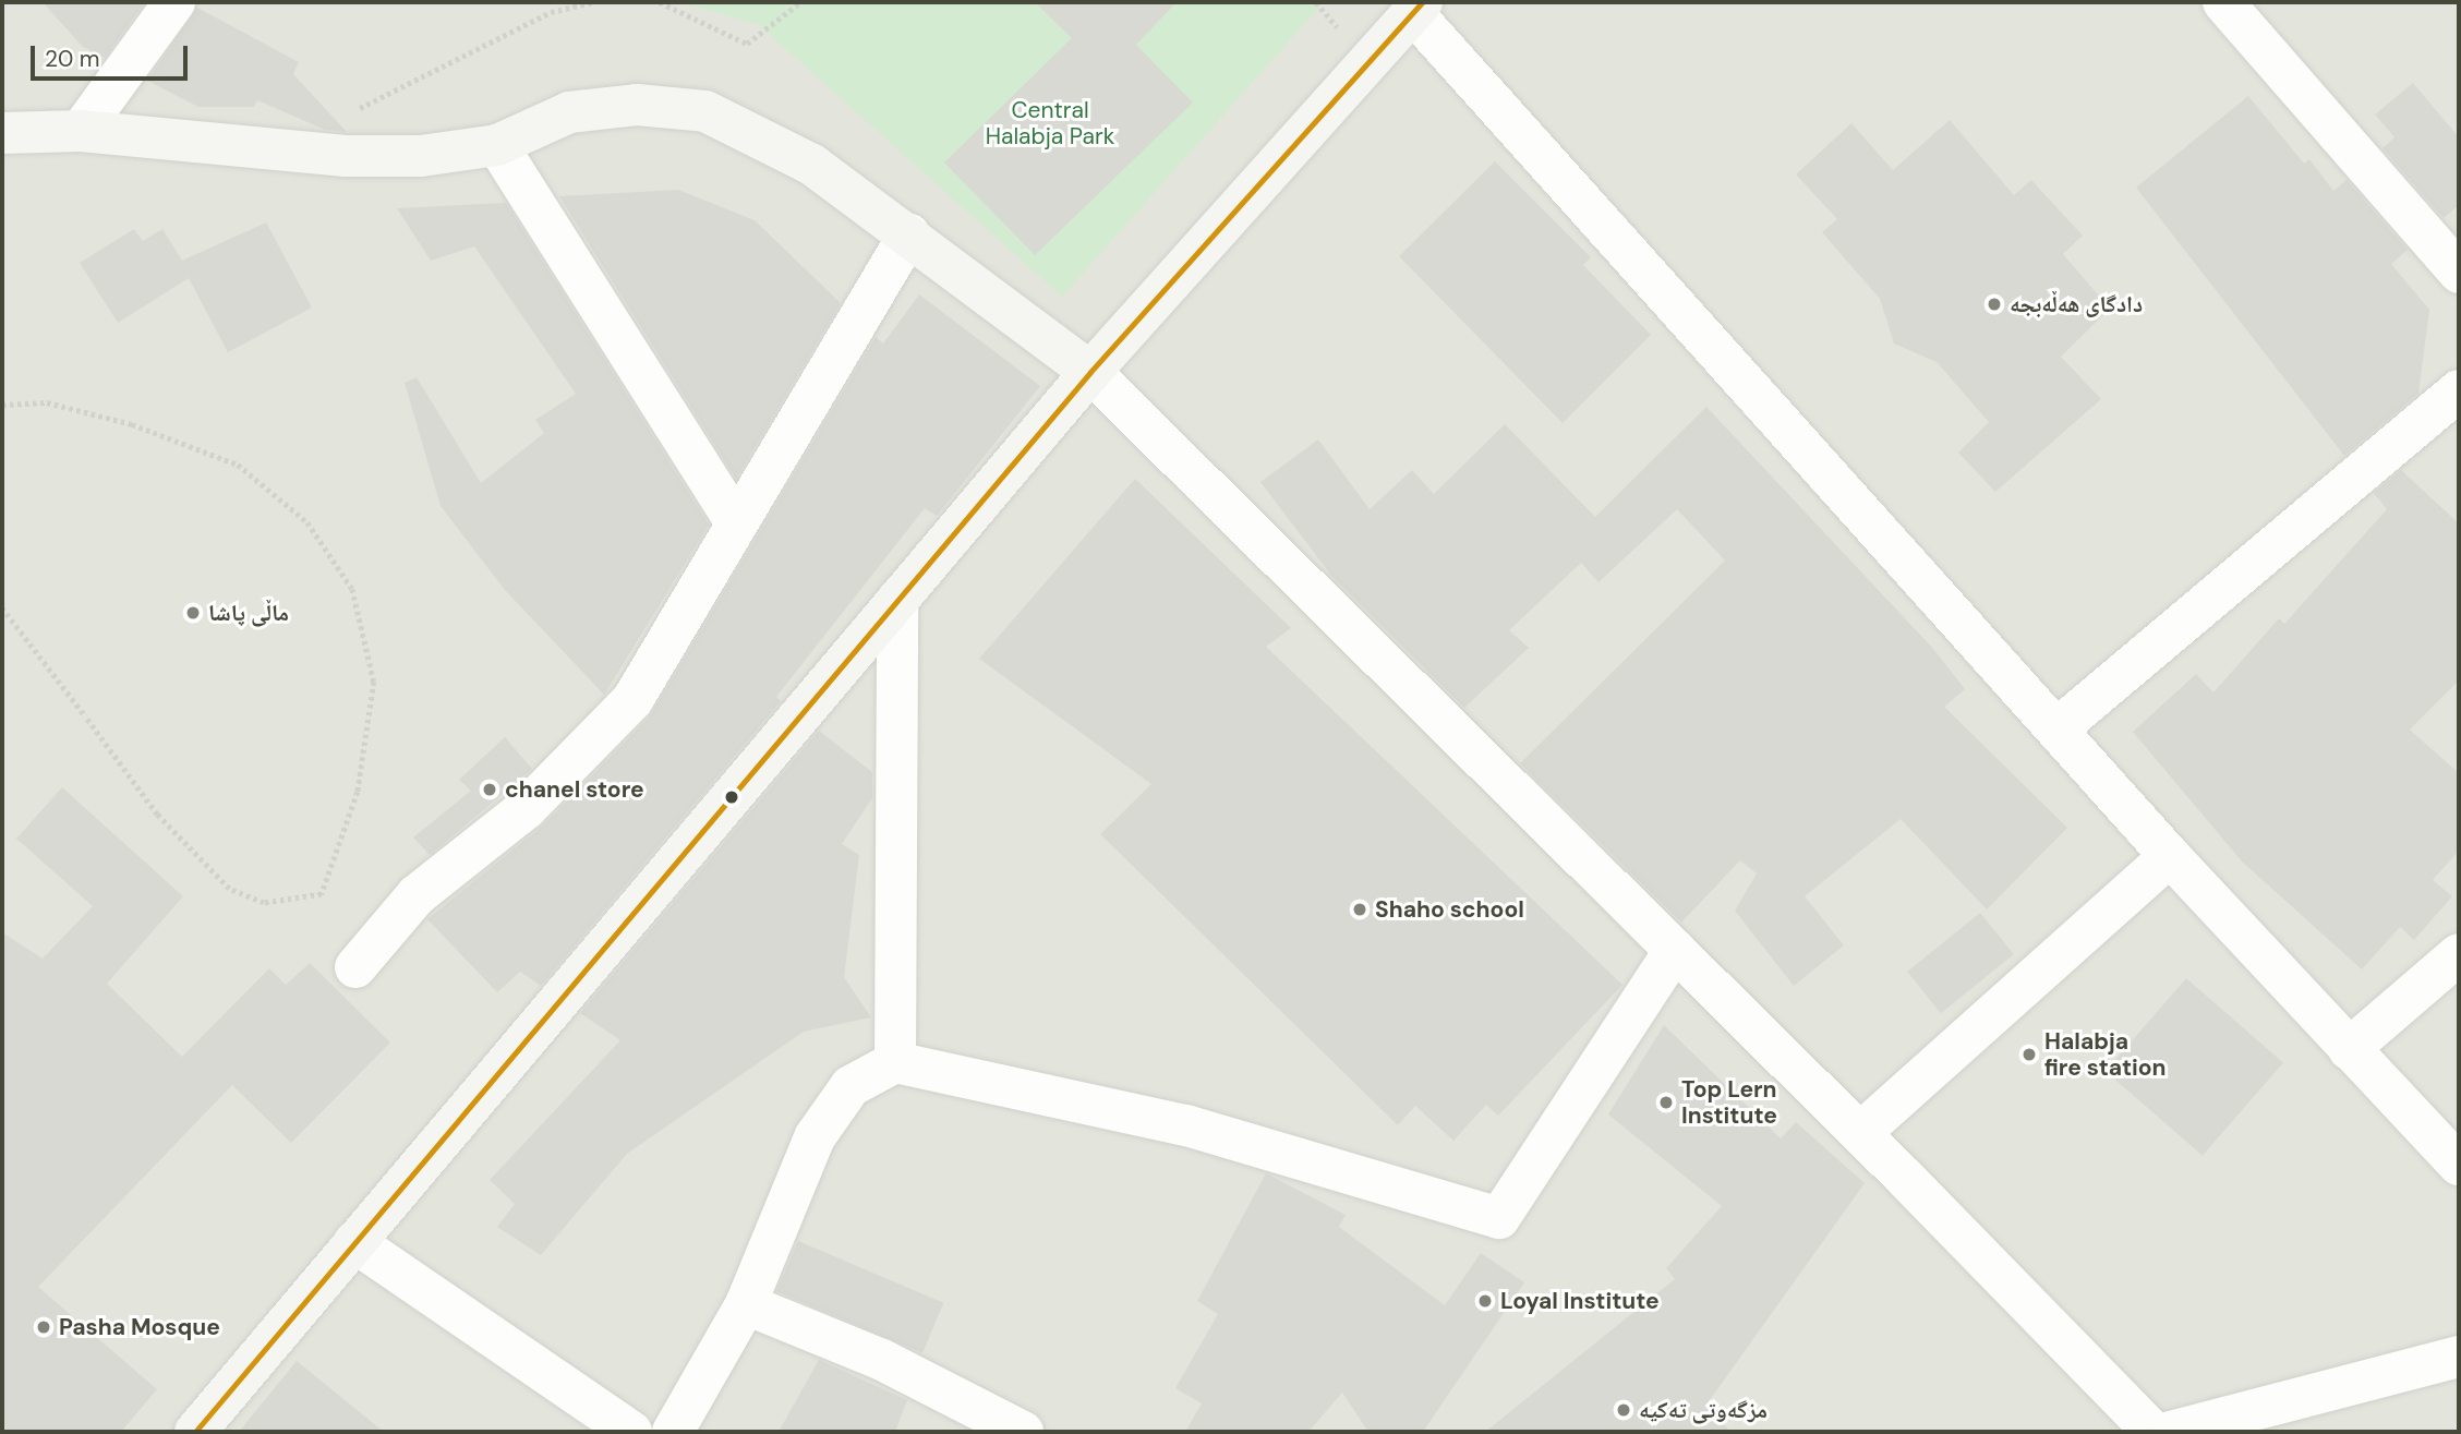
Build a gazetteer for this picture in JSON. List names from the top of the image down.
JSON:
{
  "parks": ["Central Halabja Park"],
  "places": [
    "دادگای هەڵەبجە",
    "ماڵی پاشا",
    "chanel store",
    "Shaho school",
    "Halabja fire station",
    "Top Lern Institute",
    "Loyal Institute",
    "Pasha Mosque",
    "مزگەوتی تەکیە"
  ],
  "scale_bar": "20 m"
}
